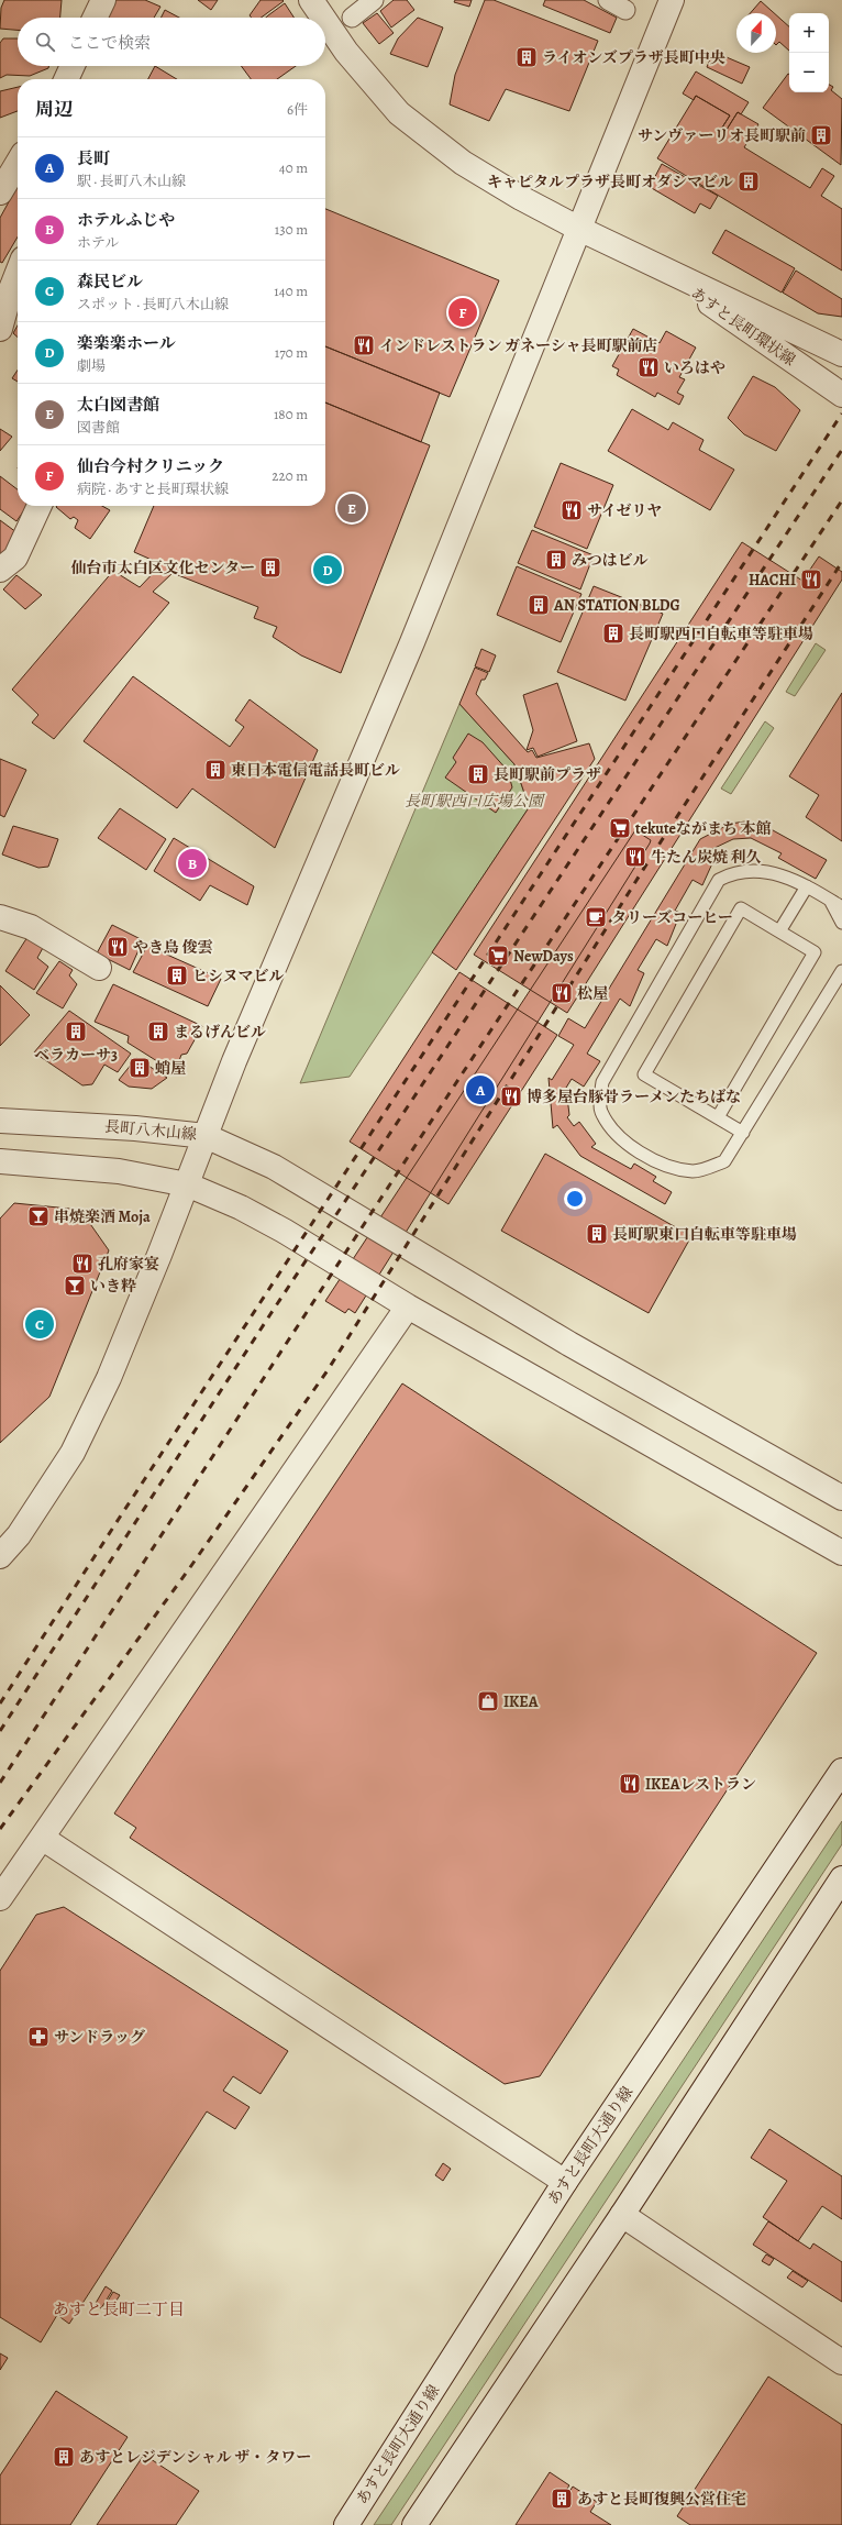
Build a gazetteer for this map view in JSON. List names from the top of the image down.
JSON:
{
  "streets": {
    "street": ["あすと長町環状線", "長町八木山線", "あすと長町大通り線"]
  },
  "districts": ["あすと長町二丁目"],
  "parks": ["長町駅西口広場公園"],
  "places": {
    "building": [
      "ライオンズプラザ長町中央",
      "サンヴァーリオ長町駅前",
      "キャピタルプラザ長町オダシマビル",
      "みつはビル",
      "仙台市太白区文化センター",
      "AN STATION BLDG",
      "長町駅西口自転車等駐車場",
      "東日本電信電話長町ビル",
      "長町駅前プラザ",
      "ヒシヌマビル",
      "ベラカーサ3",
      "まるげんビル",
      "蛸屋",
      "長町駅東口自転車等駐車場",
      "あすとレジデンシャル ザ・タワー",
      "あすと長町復興公営住宅"
    ],
    "restaurant": [
      "インドレストラン ガネーシャ長町駅前店",
      "いろはや",
      "サイゼリヤ",
      "HACHI",
      "牛たん炭焼 利久",
      "やき鳥 俊雲",
      "松屋",
      "博多屋台豚骨ラーメンたちばな",
      "孔府家宴",
      "IKEAレストラン"
    ],
    "supermarket": ["tekuteながまち 本館", "NewDays"],
    "cafe": ["タリーズコーヒー"],
    "bar": ["串焼楽酒 Moja", "いき粋"],
    "shop": ["IKEA"],
    "pharmacy": ["サンドラッグ"]
  },
  "north": "top",
  "page": {
    "map_buttons": ["+", "−"],
    "search": "ここで検索",
    "heading": ["周辺", "6件"],
    "list": [
      {
        "mark": "A",
        "name": "長町",
        "note": "駅 · 長町八木山線",
        "value": "40 m"
      },
      {
        "mark": "B",
        "name": "ホテルふじや",
        "note": "ホテル",
        "value": "130 m"
      },
      {
        "mark": "C",
        "name": "森民ビル",
        "note": "スポット · 長町八木山線",
        "value": "140 m"
      },
      {
        "mark": "D",
        "name": "楽楽楽ホール",
        "note": "劇場",
        "value": "170 m"
      },
      {
        "mark": "E",
        "name": "太白図書館",
        "note": "図書館",
        "value": "180 m"
      },
      {
        "mark": "F",
        "name": "仙台今村クリニック",
        "note": "病院 · あすと長町環状線",
        "value": "220 m"
      }
    ],
    "pins": [
      "F",
      "E",
      "D",
      "B",
      "A",
      "C"
    ]
  }
}
